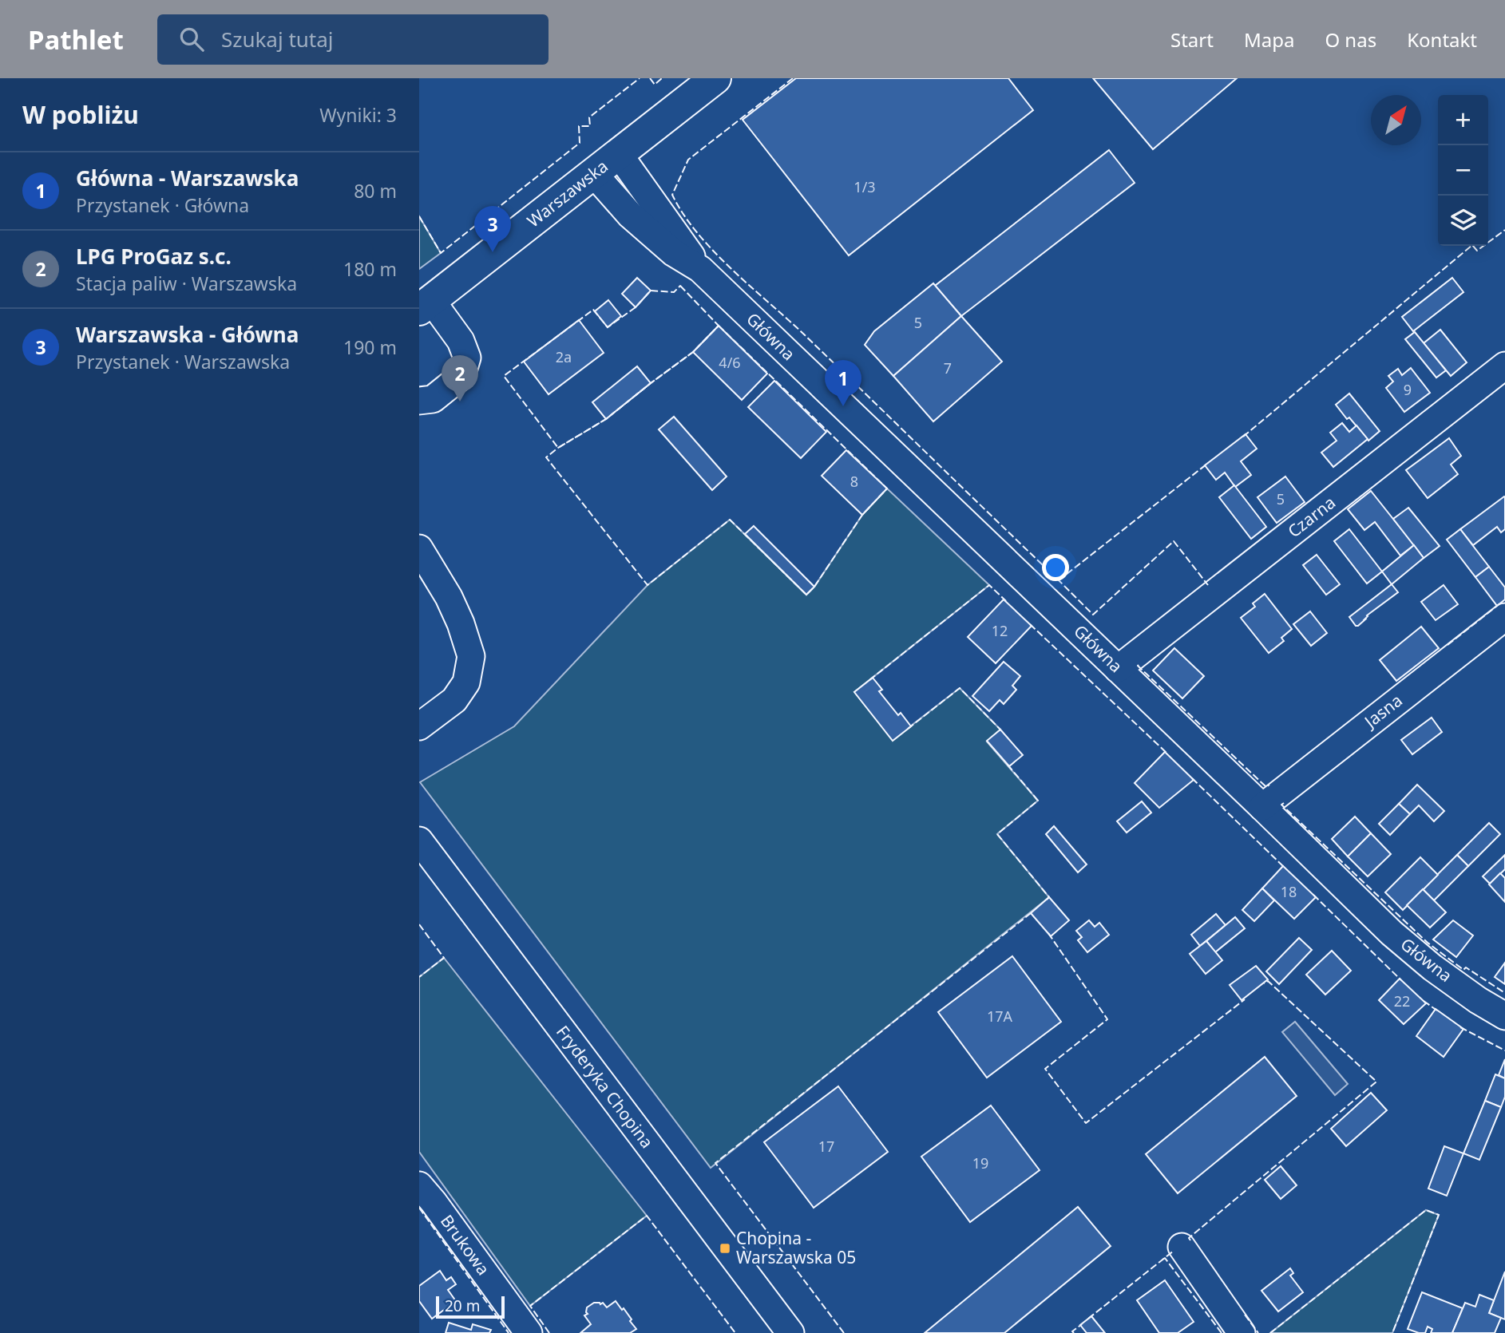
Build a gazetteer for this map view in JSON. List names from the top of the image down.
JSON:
{
  "streets": {
    "main road": ["Warszawska"],
    "street": [
      "Główna",
      "Czarna",
      "Jasna",
      "Fryderyka Chopina",
      "Brukowa"
    ]
  },
  "crossings": [
    ["Warszawska", "Główna"],
    ["Główna", "Czarna"],
    ["Główna", "Jasna"]
  ],
  "places": {
    "transit": ["Chopina - Warszawska 05"]
  },
  "house_numbers": [
    "1/3",
    "5",
    "2a",
    "4/6",
    "7",
    "9",
    "8",
    "5",
    "12",
    "18",
    "22",
    "17A",
    "17",
    "19"
  ],
  "scale_bar": "20 m",
  "north": "top right",
  "page": {
    "header": "Pathlet",
    "search": "Szukaj tutaj",
    "nav": [
      "Start",
      "Mapa",
      "O nas",
      "Kontakt"
    ],
    "heading": ["W pobliżu", "Wyniki: 3"],
    "map_buttons": ["+", "−"],
    "list": [
      {
        "mark": "1",
        "name": "Główna - Warszawska",
        "note": "Przystanek · Główna",
        "value": "80 m"
      },
      {
        "mark": "2",
        "name": "LPG ProGaz s.c.",
        "note": "Stacja paliw · Warszawska",
        "value": "180 m"
      },
      {
        "mark": "3",
        "name": "Warszawska - Główna",
        "note": "Przystanek · Warszawska",
        "value": "190 m"
      }
    ],
    "pins": ["3", "2", "1"],
    "scale": "20 m"
  }
}
